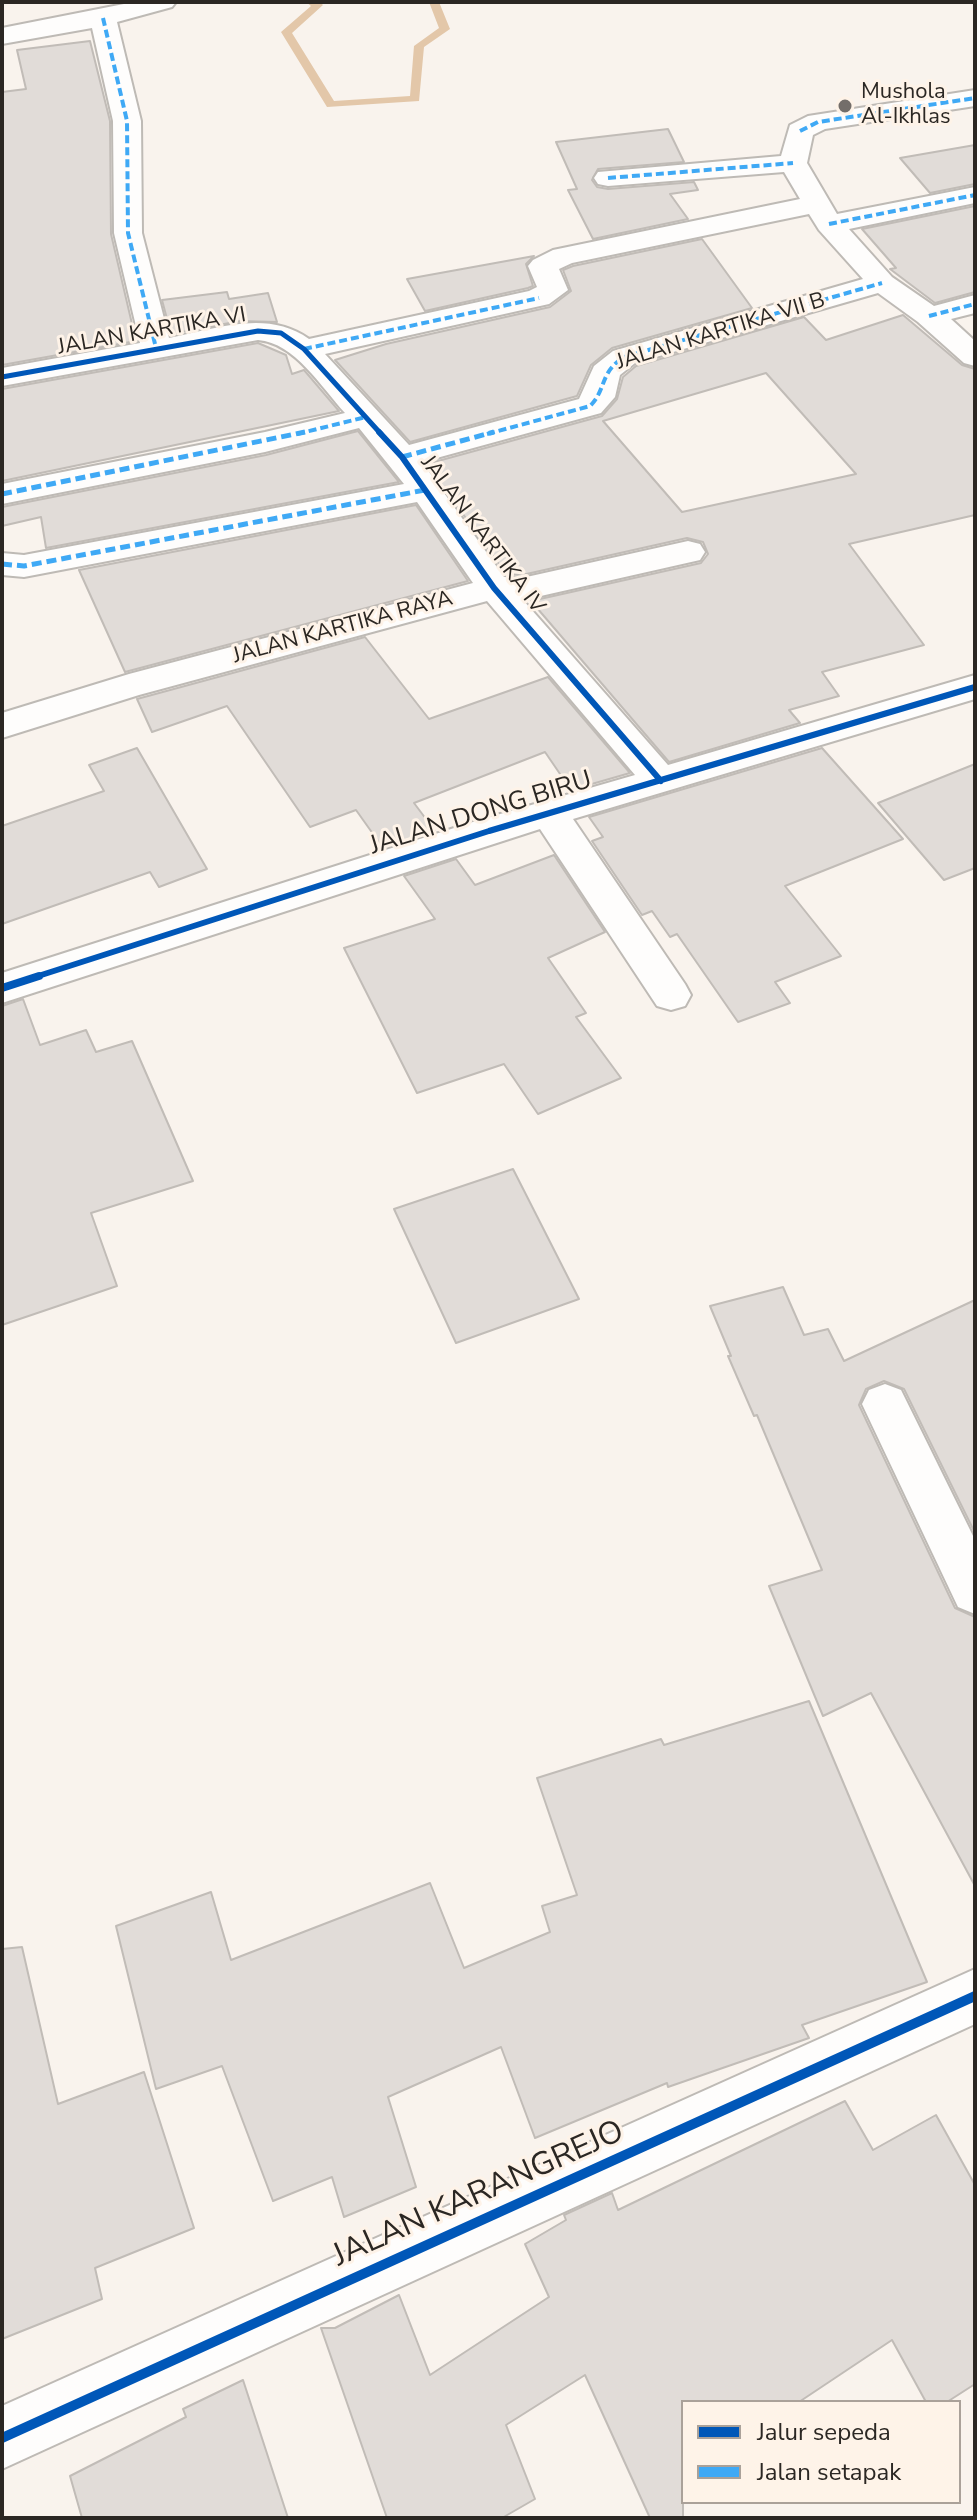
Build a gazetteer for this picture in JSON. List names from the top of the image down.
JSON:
{
  "streets": {
    "street": [
      "JALAN KARTIKA VI",
      "JALAN KARTIKA VII B",
      "JALAN KARTIKA IV",
      "JALAN KARTIKA RAYA",
      "JALAN DONG BIRU",
      "JALAN KARANGREJO"
    ]
  },
  "crossings": [
    ["JALAN KARTIKA VI", "JALAN KARTIKA IV"],
    ["JALAN KARTIKA VII B", "JALAN KARTIKA IV"],
    ["JALAN KARTIKA IV", "JALAN KARTIKA RAYA"],
    ["JALAN KARTIKA IV", "JALAN DONG BIRU"]
  ],
  "places": ["Mushola Al-Ikhlas"],
  "legend": ["Jalur sepeda", "Jalan setapak"]
}
